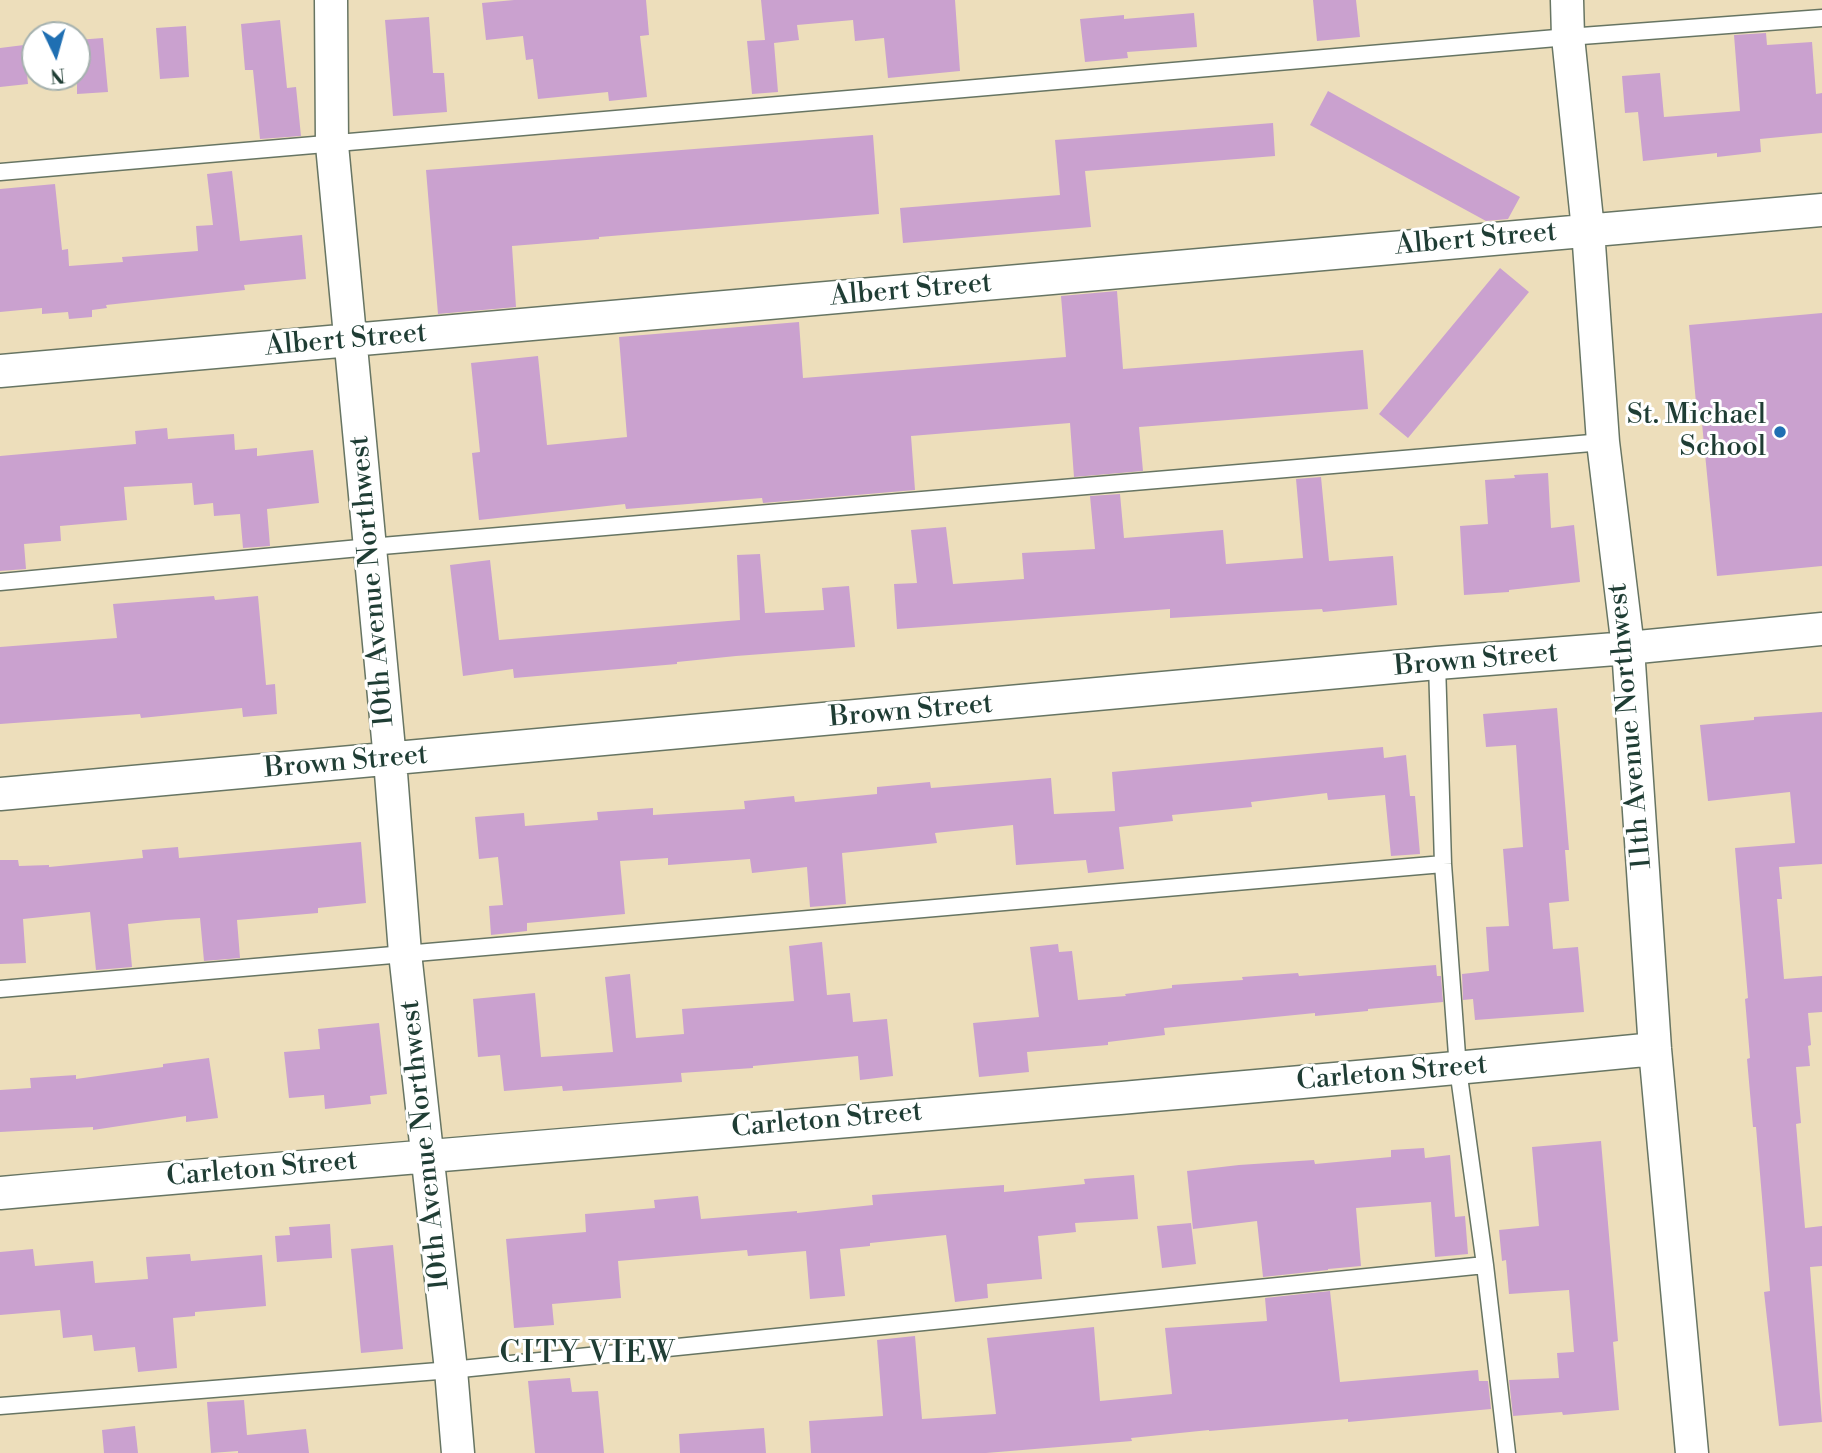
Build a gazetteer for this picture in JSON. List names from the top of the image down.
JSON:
{
  "streets": {
    "street": [
      "Albert Street",
      "10th Avenue Northwest",
      "Brown Street",
      "11th Avenue Northwest",
      "Carleton Street"
    ]
  },
  "crossings": [
    ["Albert Street", "10th Avenue Northwest"],
    ["Albert Street", "11th Avenue Northwest"],
    ["10th Avenue Northwest", "Brown Street"],
    ["10th Avenue Northwest", "Carleton Street"],
    ["Brown Street", "11th Avenue Northwest"],
    ["11th Avenue Northwest", "Carleton Street"]
  ],
  "districts": ["CITY VIEW"],
  "places": ["St. Michael School"],
  "north": "bottom"
}
